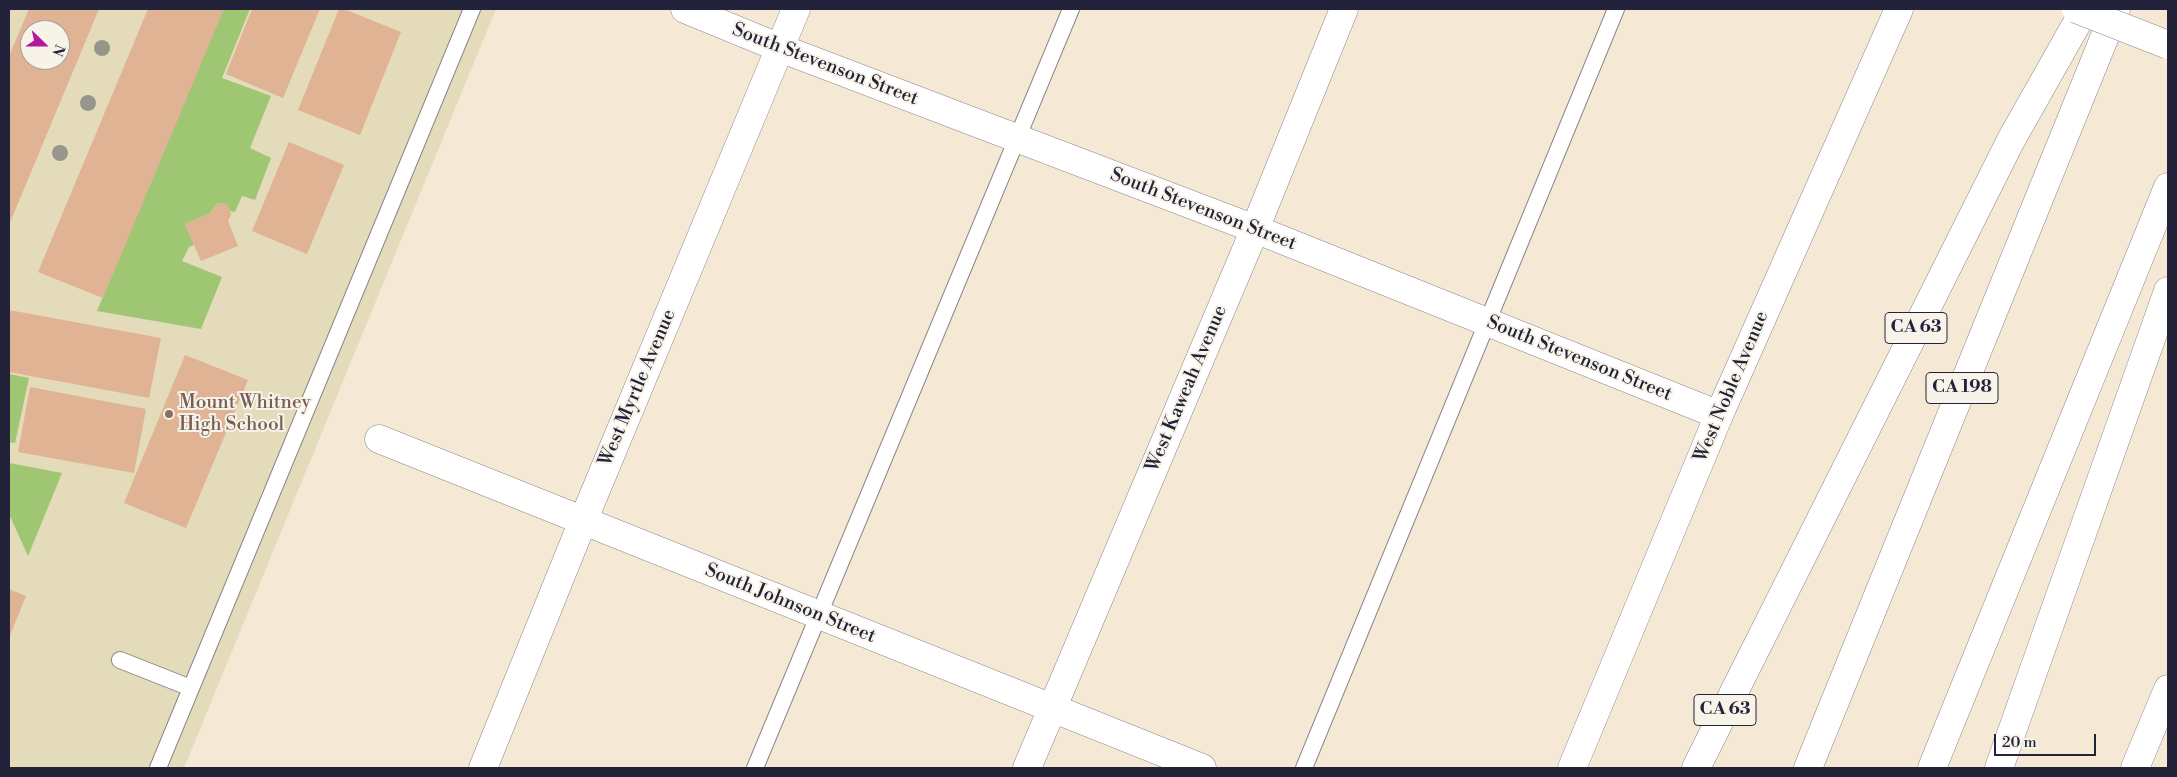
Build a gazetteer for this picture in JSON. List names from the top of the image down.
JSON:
{
  "streets": {
    "main road": [
      "South Stevenson Street",
      "CA 63",
      "West Noble Avenue",
      "West Myrtle Avenue",
      "CA 198",
      "West Kaweah Avenue",
      "South Johnson Street"
    ]
  },
  "crossings": [
    ["South Stevenson Street", "West Noble Avenue"],
    ["South Stevenson Street", "West Myrtle Avenue"],
    ["South Stevenson Street", "West Kaweah Avenue"],
    ["West Myrtle Avenue", "South Johnson Street"],
    ["West Kaweah Avenue", "South Johnson Street"]
  ],
  "places": ["Mount Whitney High School"],
  "scale_bar": "20 m",
  "north": "right"
}
